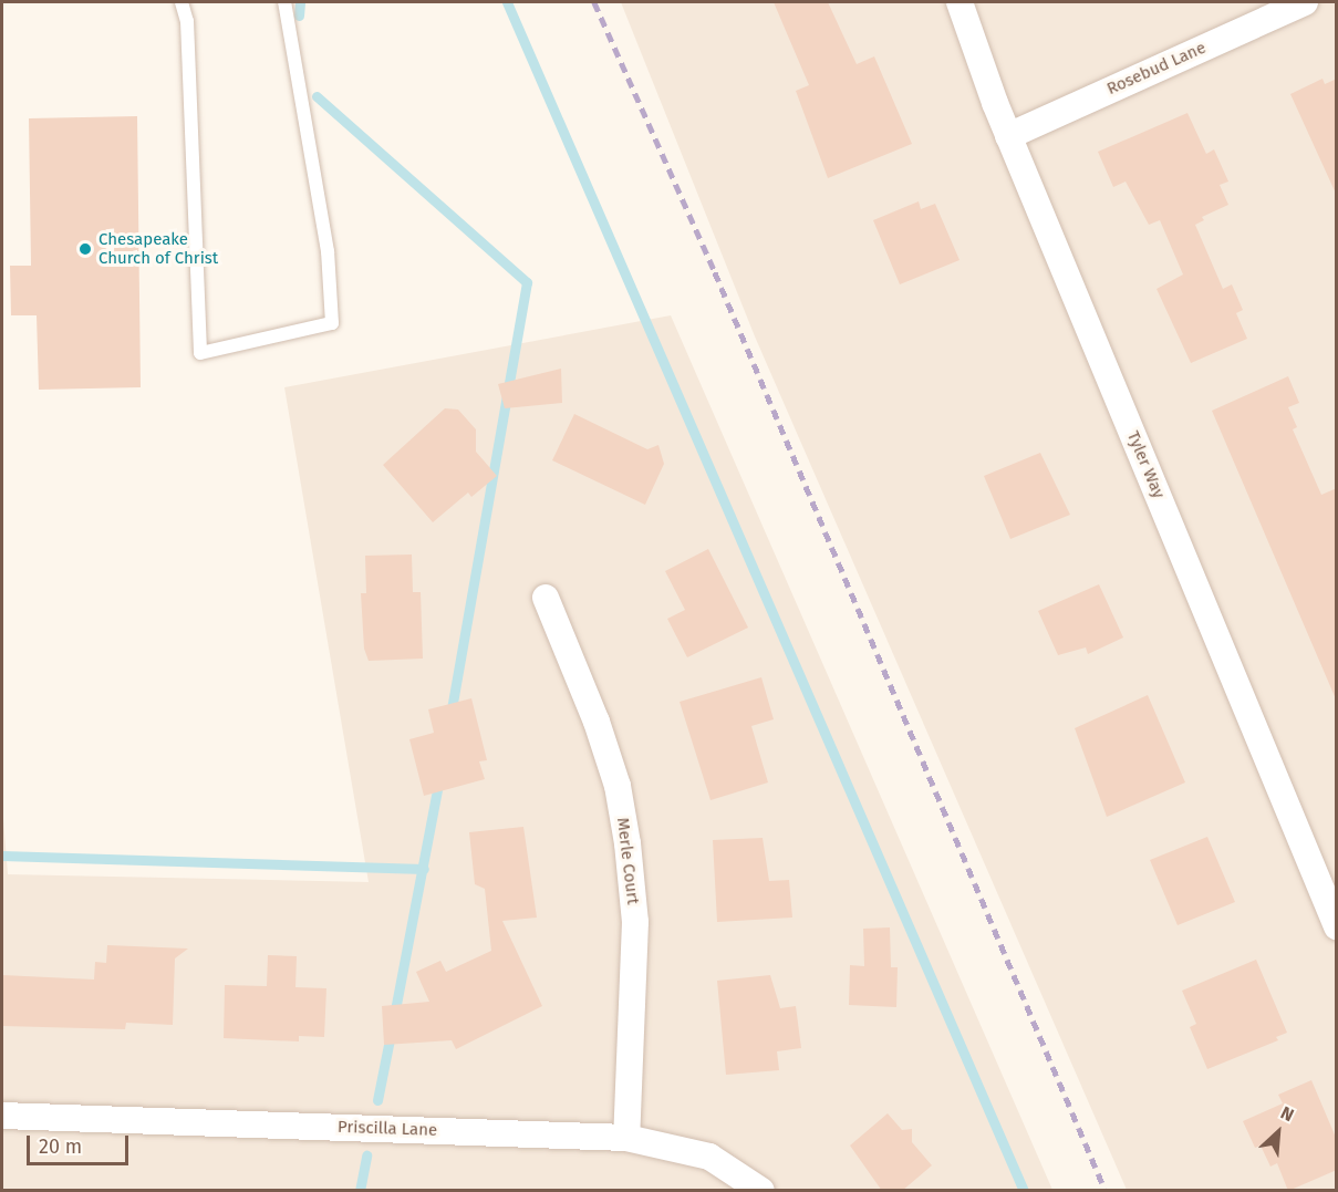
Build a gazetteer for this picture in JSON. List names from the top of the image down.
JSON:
{
  "streets": {
    "street": [
      "Rosebud Lane",
      "Tyler Way",
      "Merle Court",
      "Priscilla Lane"
    ]
  },
  "crossings": [
    ["Rosebud Lane", "Tyler Way"],
    ["Merle Court", "Priscilla Lane"]
  ],
  "places": ["Chesapeake Church of Christ"],
  "scale_bar": "20 m",
  "north": "top right"
}
